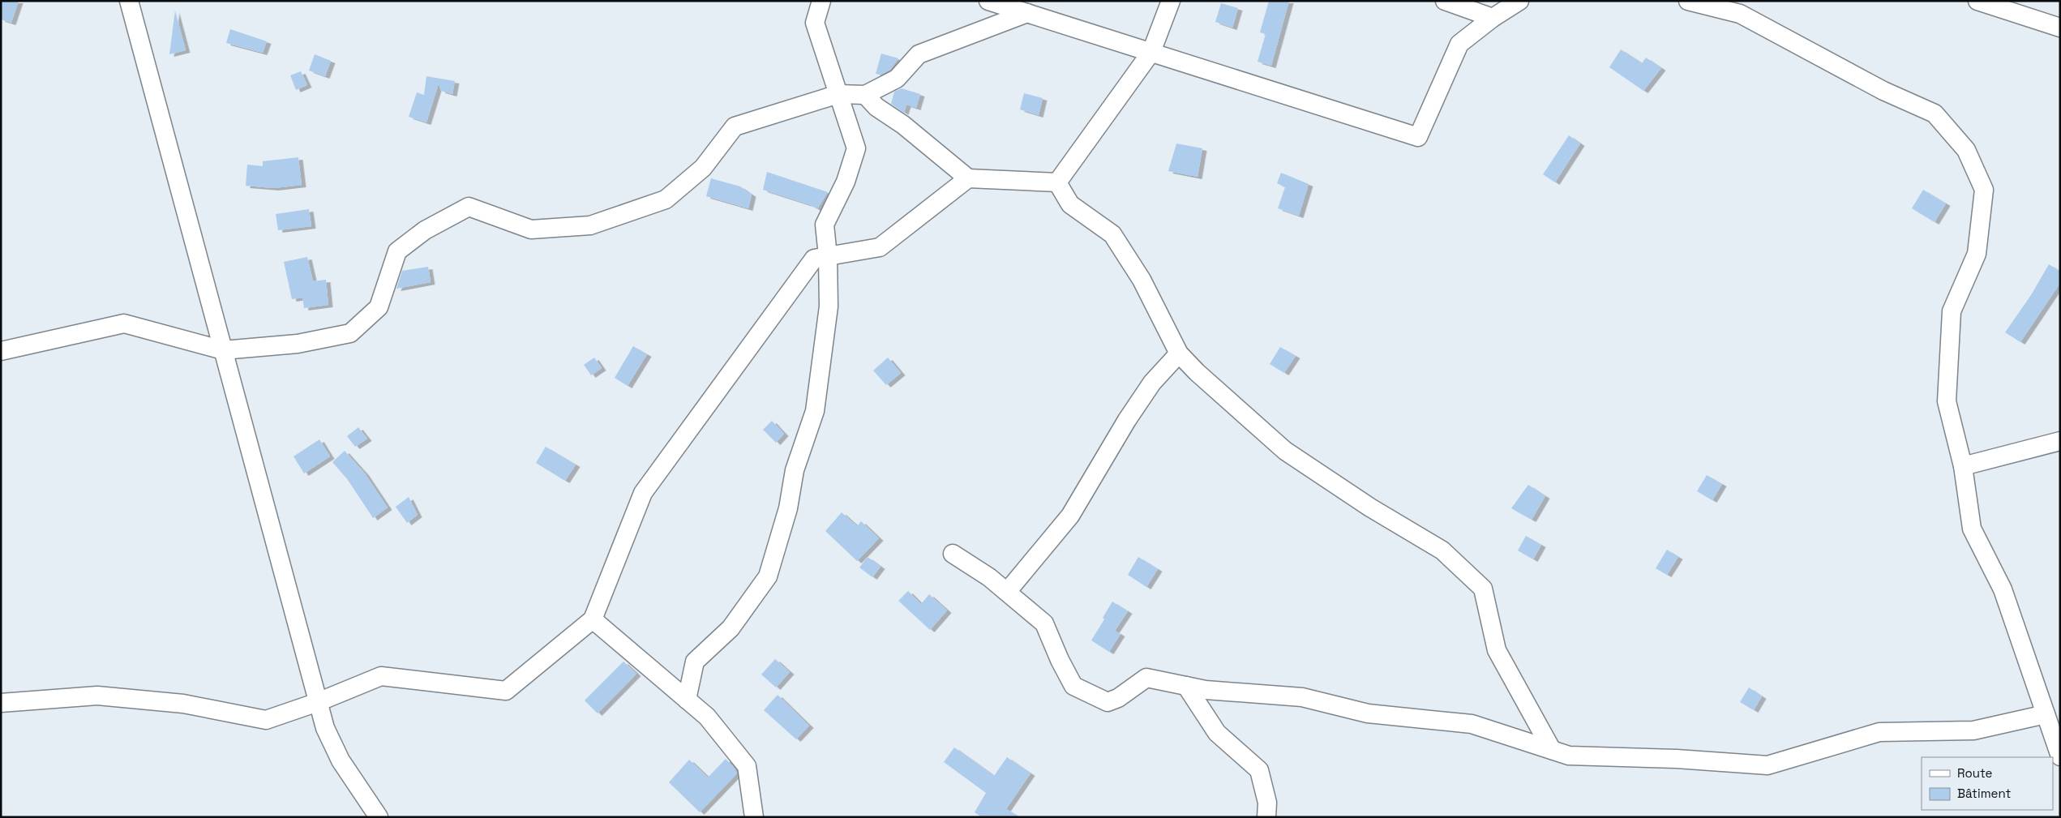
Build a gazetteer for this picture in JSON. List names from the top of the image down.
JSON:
{
  "legend": ["Route", "Bâtiment"]
}
